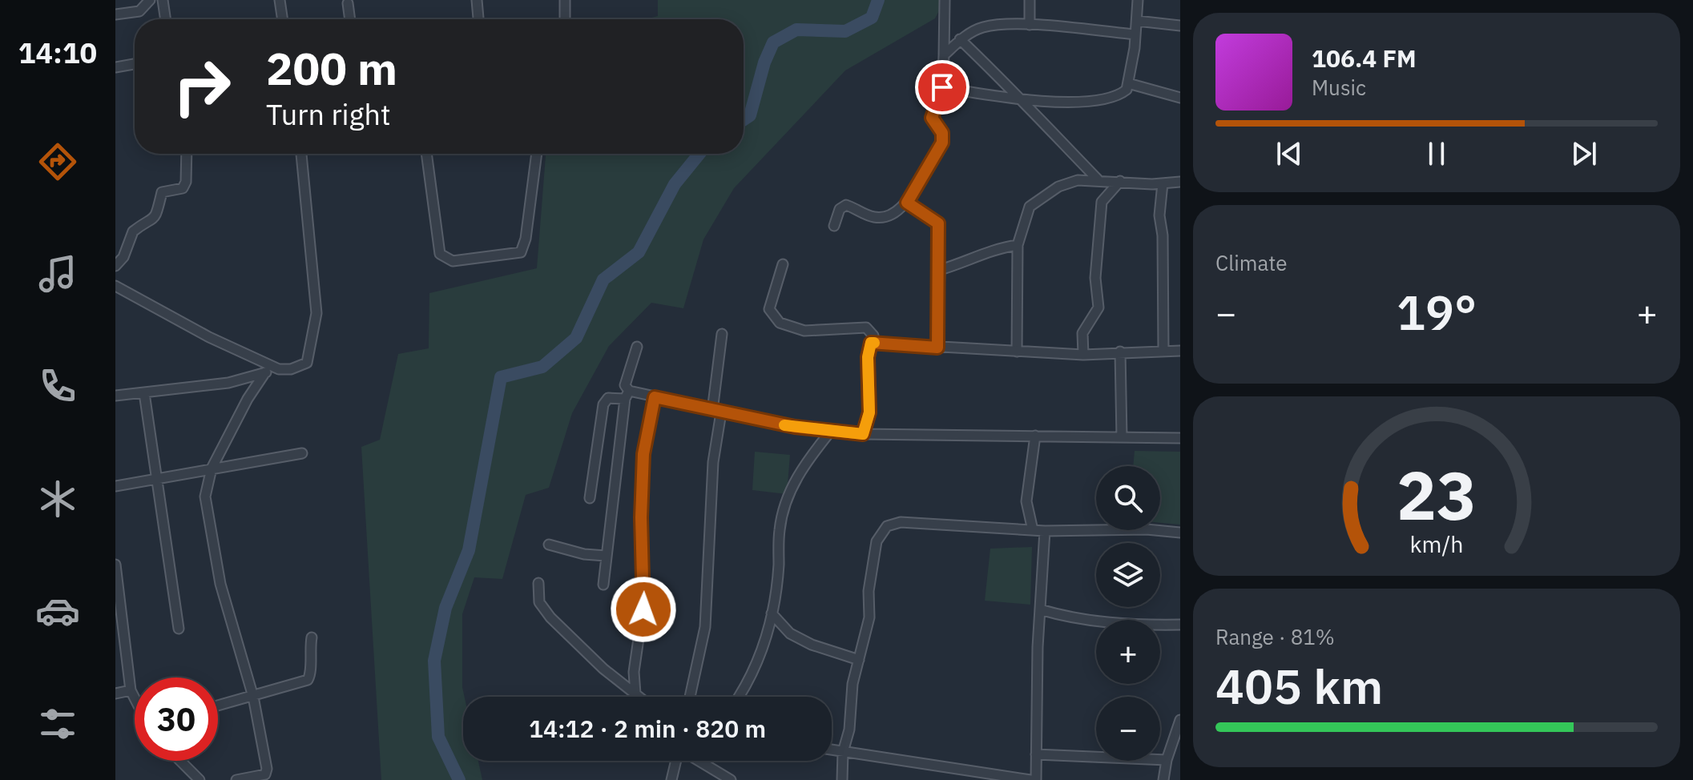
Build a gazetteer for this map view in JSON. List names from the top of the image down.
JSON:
{
  "page": {
    "tabs": "14:10",
    "turn": ["200 m", "Turn right"],
    "song": ["106.4 FM", "Music"],
    "tile": [
      "Climate",
      ["Range · 81%", "405 km"]
    ],
    "heat": ["−", "19°", "+"],
    "map_buttons": ["+", "−"],
    "limit": "30",
    "trip": "14:12 · 2 min · 820 m",
    "gauge": ["23", "km/h"]
  }
}
